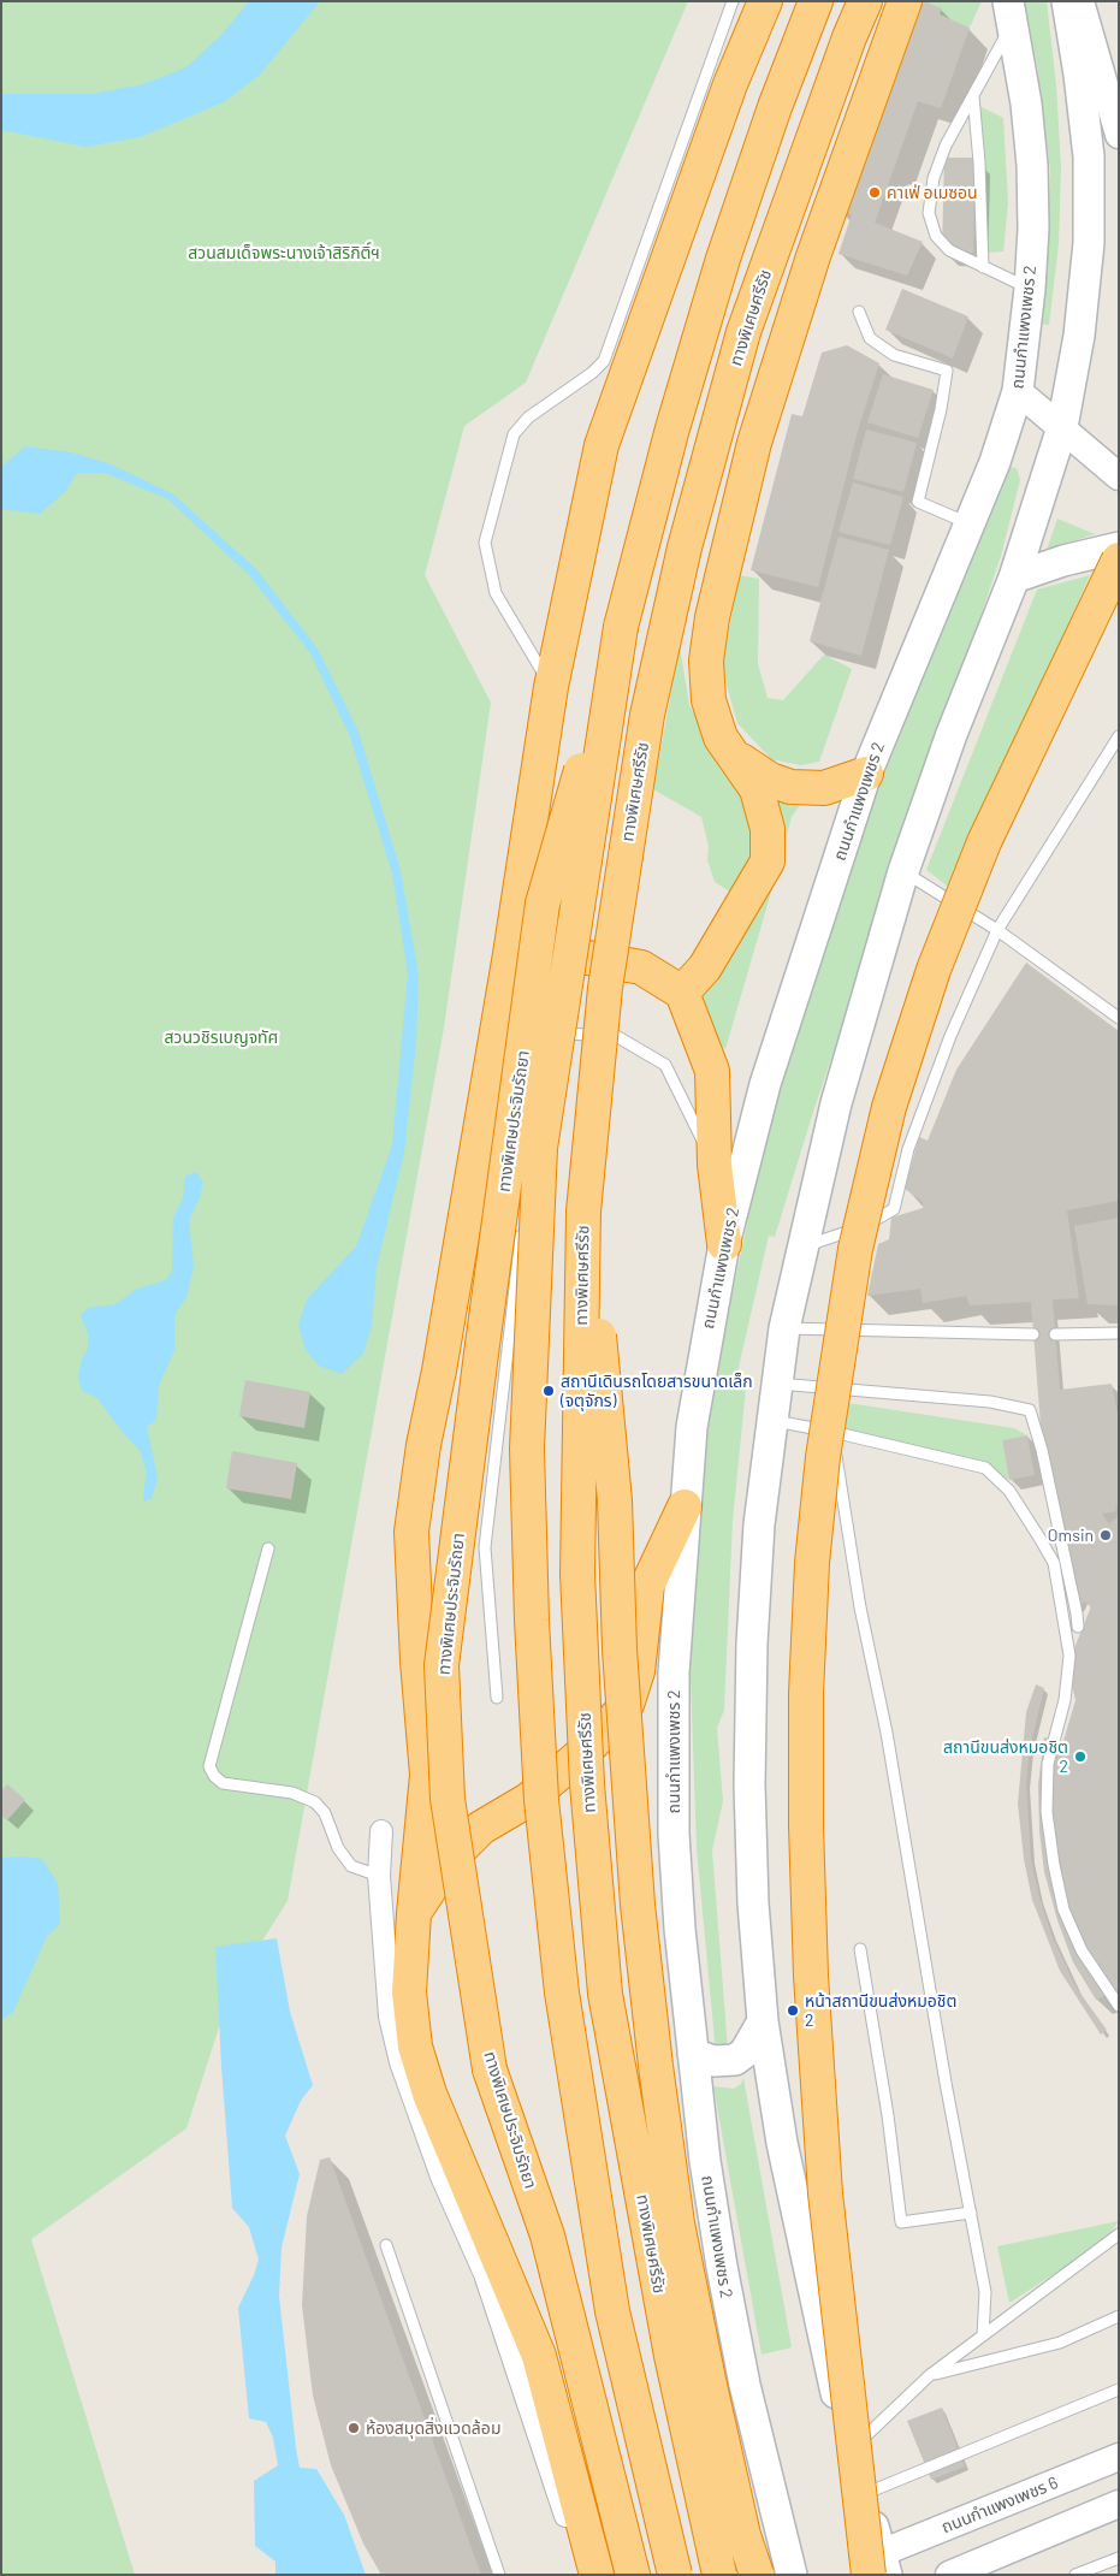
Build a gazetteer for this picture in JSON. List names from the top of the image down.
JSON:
{
  "streets": {
    "highway": ["ทางพิเศษศรีรัช", "ทางพิเศษประจิมรัถยา"],
    "main road": ["ถนนกำแพงเพชร 2"],
    "street": ["ถนนกำแพงเพชร 6"]
  },
  "parks": ["สวนสมเด็จพระนางเจ้าสิริกิติ์ฯ", "สวนวชิรเบญจทัศ"],
  "places": [
    "คาเฟ่ อเมซอน",
    "สถานีเดินรถโดยสารขนาดเล็ก (จตุจักร)",
    "Omsin",
    "สถานีขนส่งหมอชิต 2",
    "หน้าสถานีขนส่งหมอชิต 2",
    "ห้องสมุดสิ่งแวดล้อม"
  ]
}
